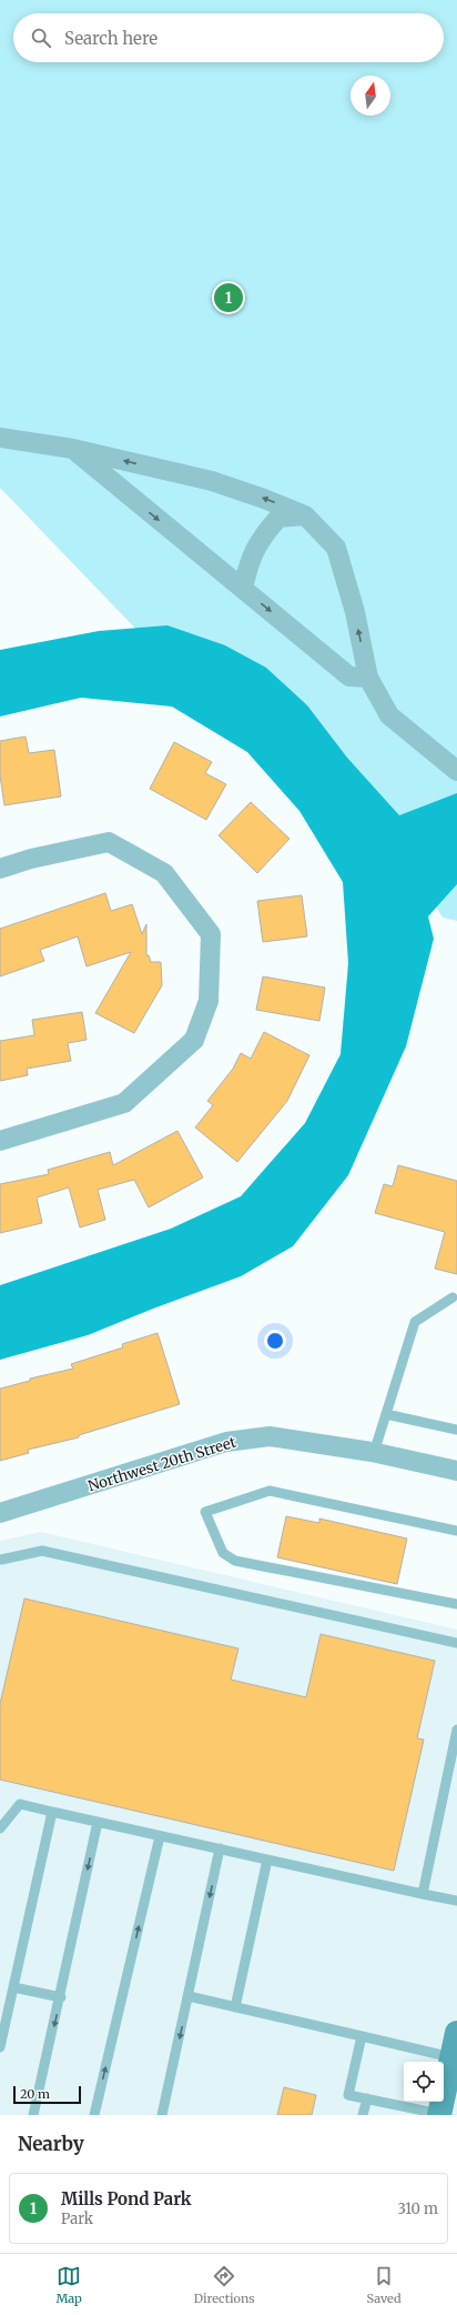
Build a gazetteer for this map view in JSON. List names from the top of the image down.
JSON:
{
  "streets": {
    "street": ["Northwest 20th Street"]
  },
  "scale_bar": "20 m",
  "north": "top",
  "page": {
    "search": "Search here",
    "pins": "1",
    "scale": "20 m",
    "heading": "Nearby",
    "list": [
      {
        "mark": "1",
        "name": "Mills Pond Park",
        "note": "Park",
        "value": "310 m"
      }
    ],
    "nav": ["Map", "Directions", "Saved"]
  }
}
